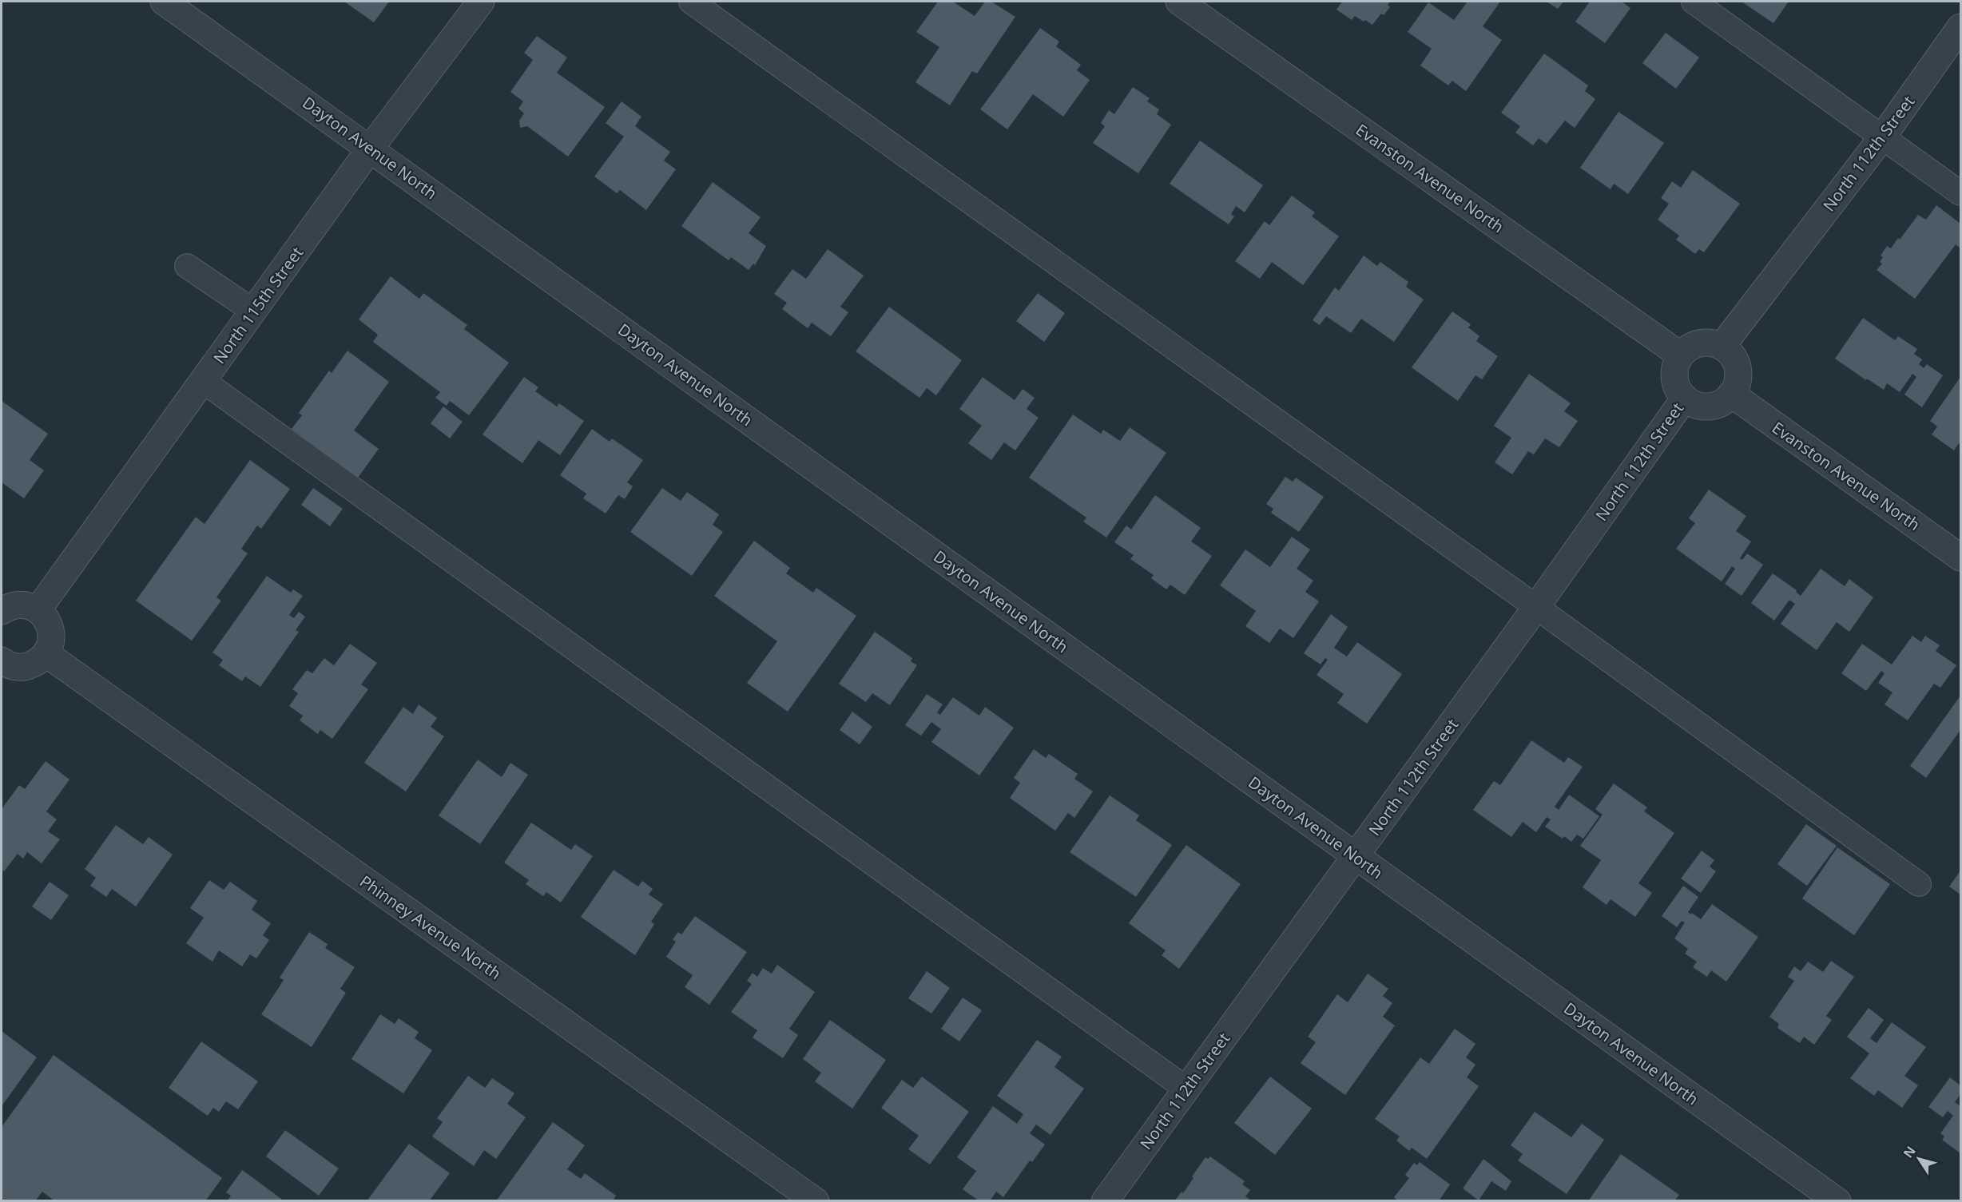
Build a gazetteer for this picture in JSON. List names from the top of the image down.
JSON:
{
  "streets": {
    "street": [
      "Dayton Avenue North",
      "North 112th Street",
      "Evanston Avenue North",
      "North 115th Street",
      "Phinney Avenue North"
    ]
  },
  "crossings": [
    ["Dayton Avenue North", "North 112th Street"],
    ["Dayton Avenue North", "North 115th Street"],
    ["North 112th Street", "Evanston Avenue North"]
  ],
  "north": "top left"
}
